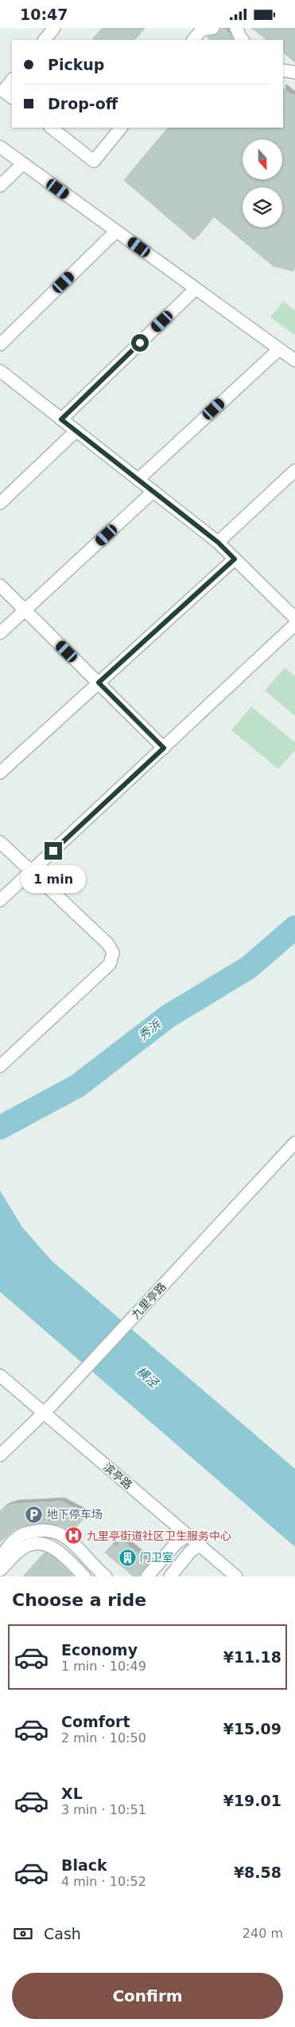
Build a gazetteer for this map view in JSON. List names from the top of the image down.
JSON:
{
  "streets": {
    "street": ["九里亭路", "滨亭路"]
  },
  "crossings": [
    ["九里亭路", "滨亭路"]
  ],
  "water": ["秀浜", "横泾"],
  "places": {
    "parking": ["地下停车场"],
    "hospital": ["九里亭街道社区卫生服务中心"],
    "building": ["门卫室"]
  },
  "north": "bottom",
  "page": {
    "status": "10:47",
    "banner": ["Pickup", "Drop-off"],
    "bubble": "1 min",
    "heading": "Choose a ride",
    "list": [
      {
        "name": "Economy",
        "note": "1 min · 10:49",
        "value": "¥11.18"
      },
      {
        "name": "Comfort",
        "note": "2 min · 10:50",
        "value": "¥15.09"
      },
      {
        "name": "XL",
        "note": "3 min · 10:51",
        "value": "¥19.01"
      },
      {
        "name": "Black",
        "note": "4 min · 10:52",
        "value": "¥8.58"
      }
    ],
    "pay": ["Cash", "240 m"],
    "buttons": "Confirm"
  }
}
